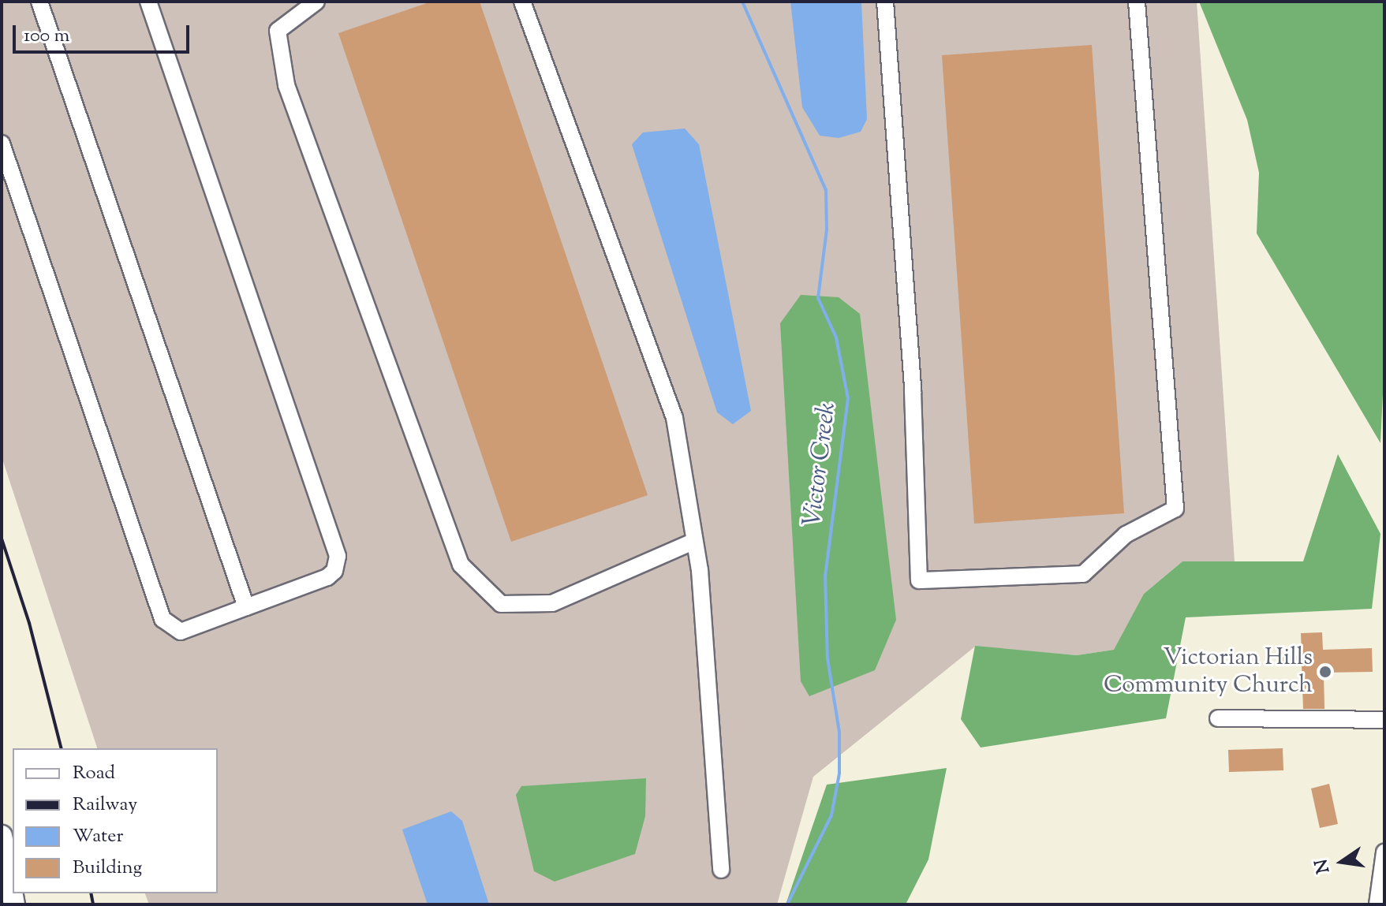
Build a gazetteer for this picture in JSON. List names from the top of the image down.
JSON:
{
  "water": ["Victor Creek"],
  "places": ["Victorian Hills Community Church"],
  "legend": [
    "Road",
    "Railway",
    "Water",
    "Building"
  ],
  "scale_bar": "100 m",
  "north": "left"
}
